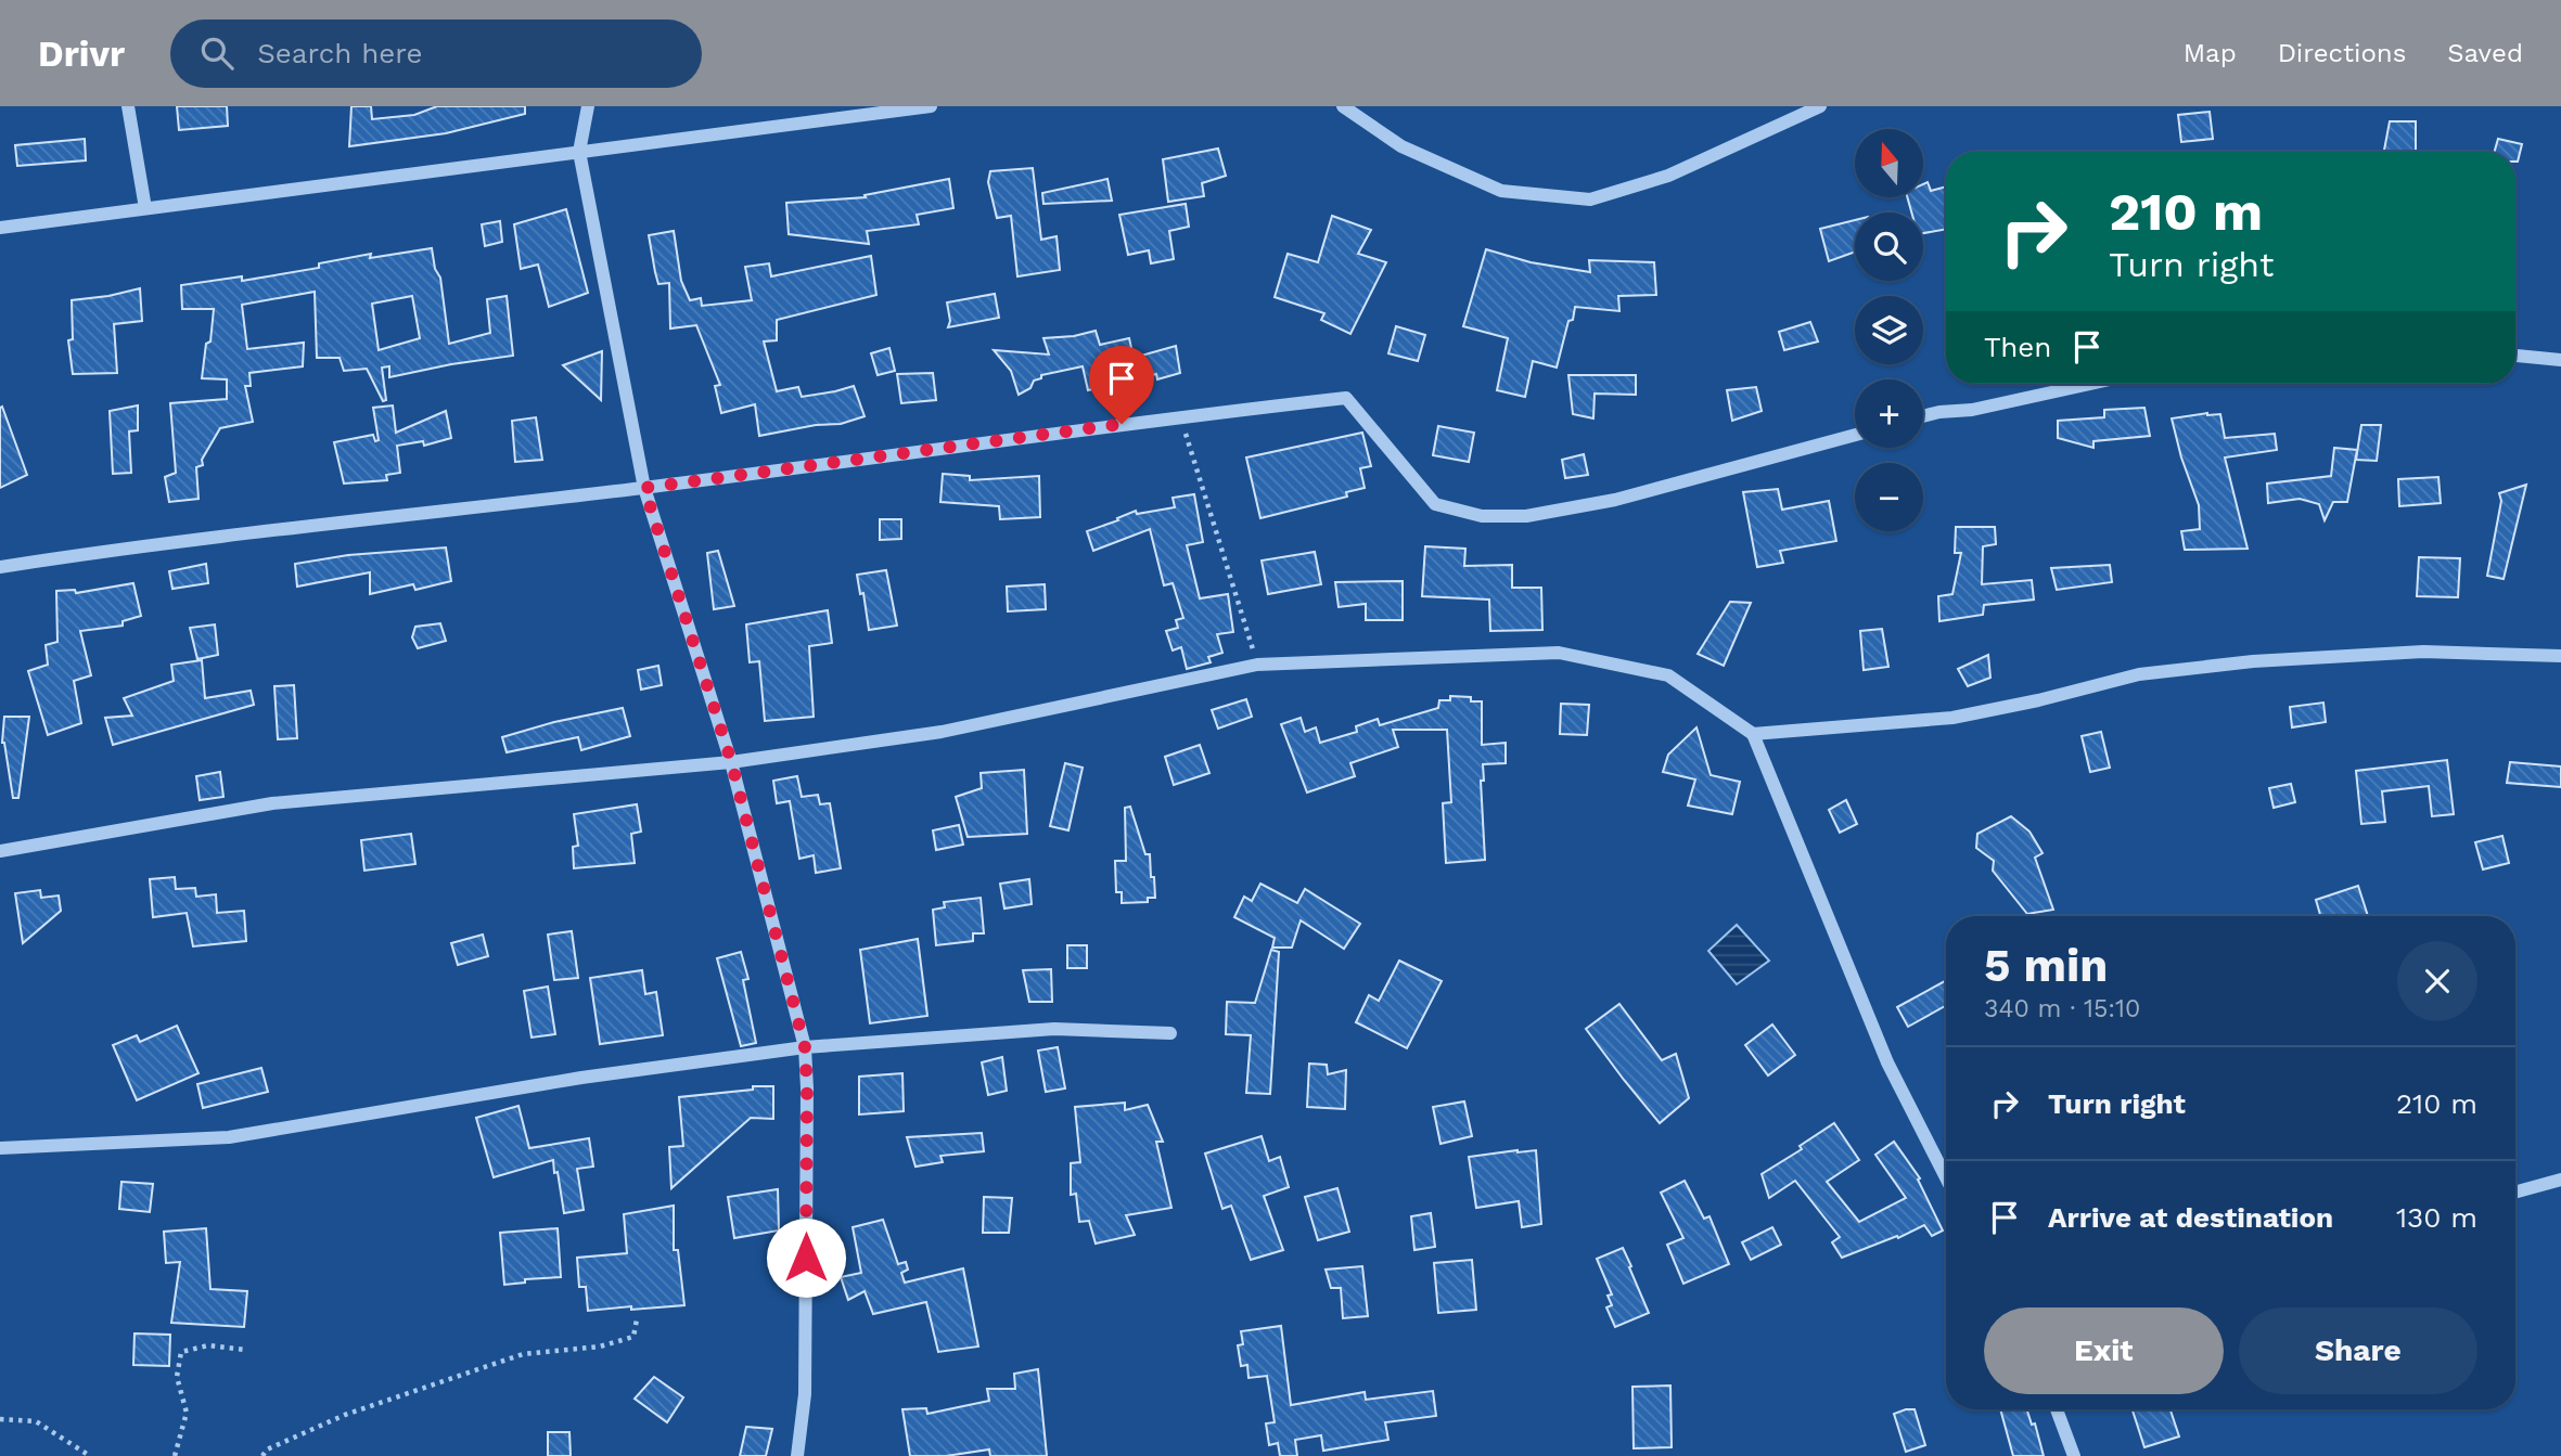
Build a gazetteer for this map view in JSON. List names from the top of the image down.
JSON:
{
  "north": "top",
  "page": {
    "header": "Drivr",
    "search": "Search here",
    "nav": ["Map", "Directions", "Saved"],
    "map_buttons": ["+", "−"],
    "turn": ["210 m", "Turn right"],
    "then": "Then",
    "heading": ["5 min", "340 m · 15:10"],
    "list": [
      {
        "name": "Turn right",
        "value": "210 m"
      },
      {
        "name": "Arrive at destination",
        "value": "130 m"
      }
    ],
    "buttons": ["Exit", "Share"]
  }
}
